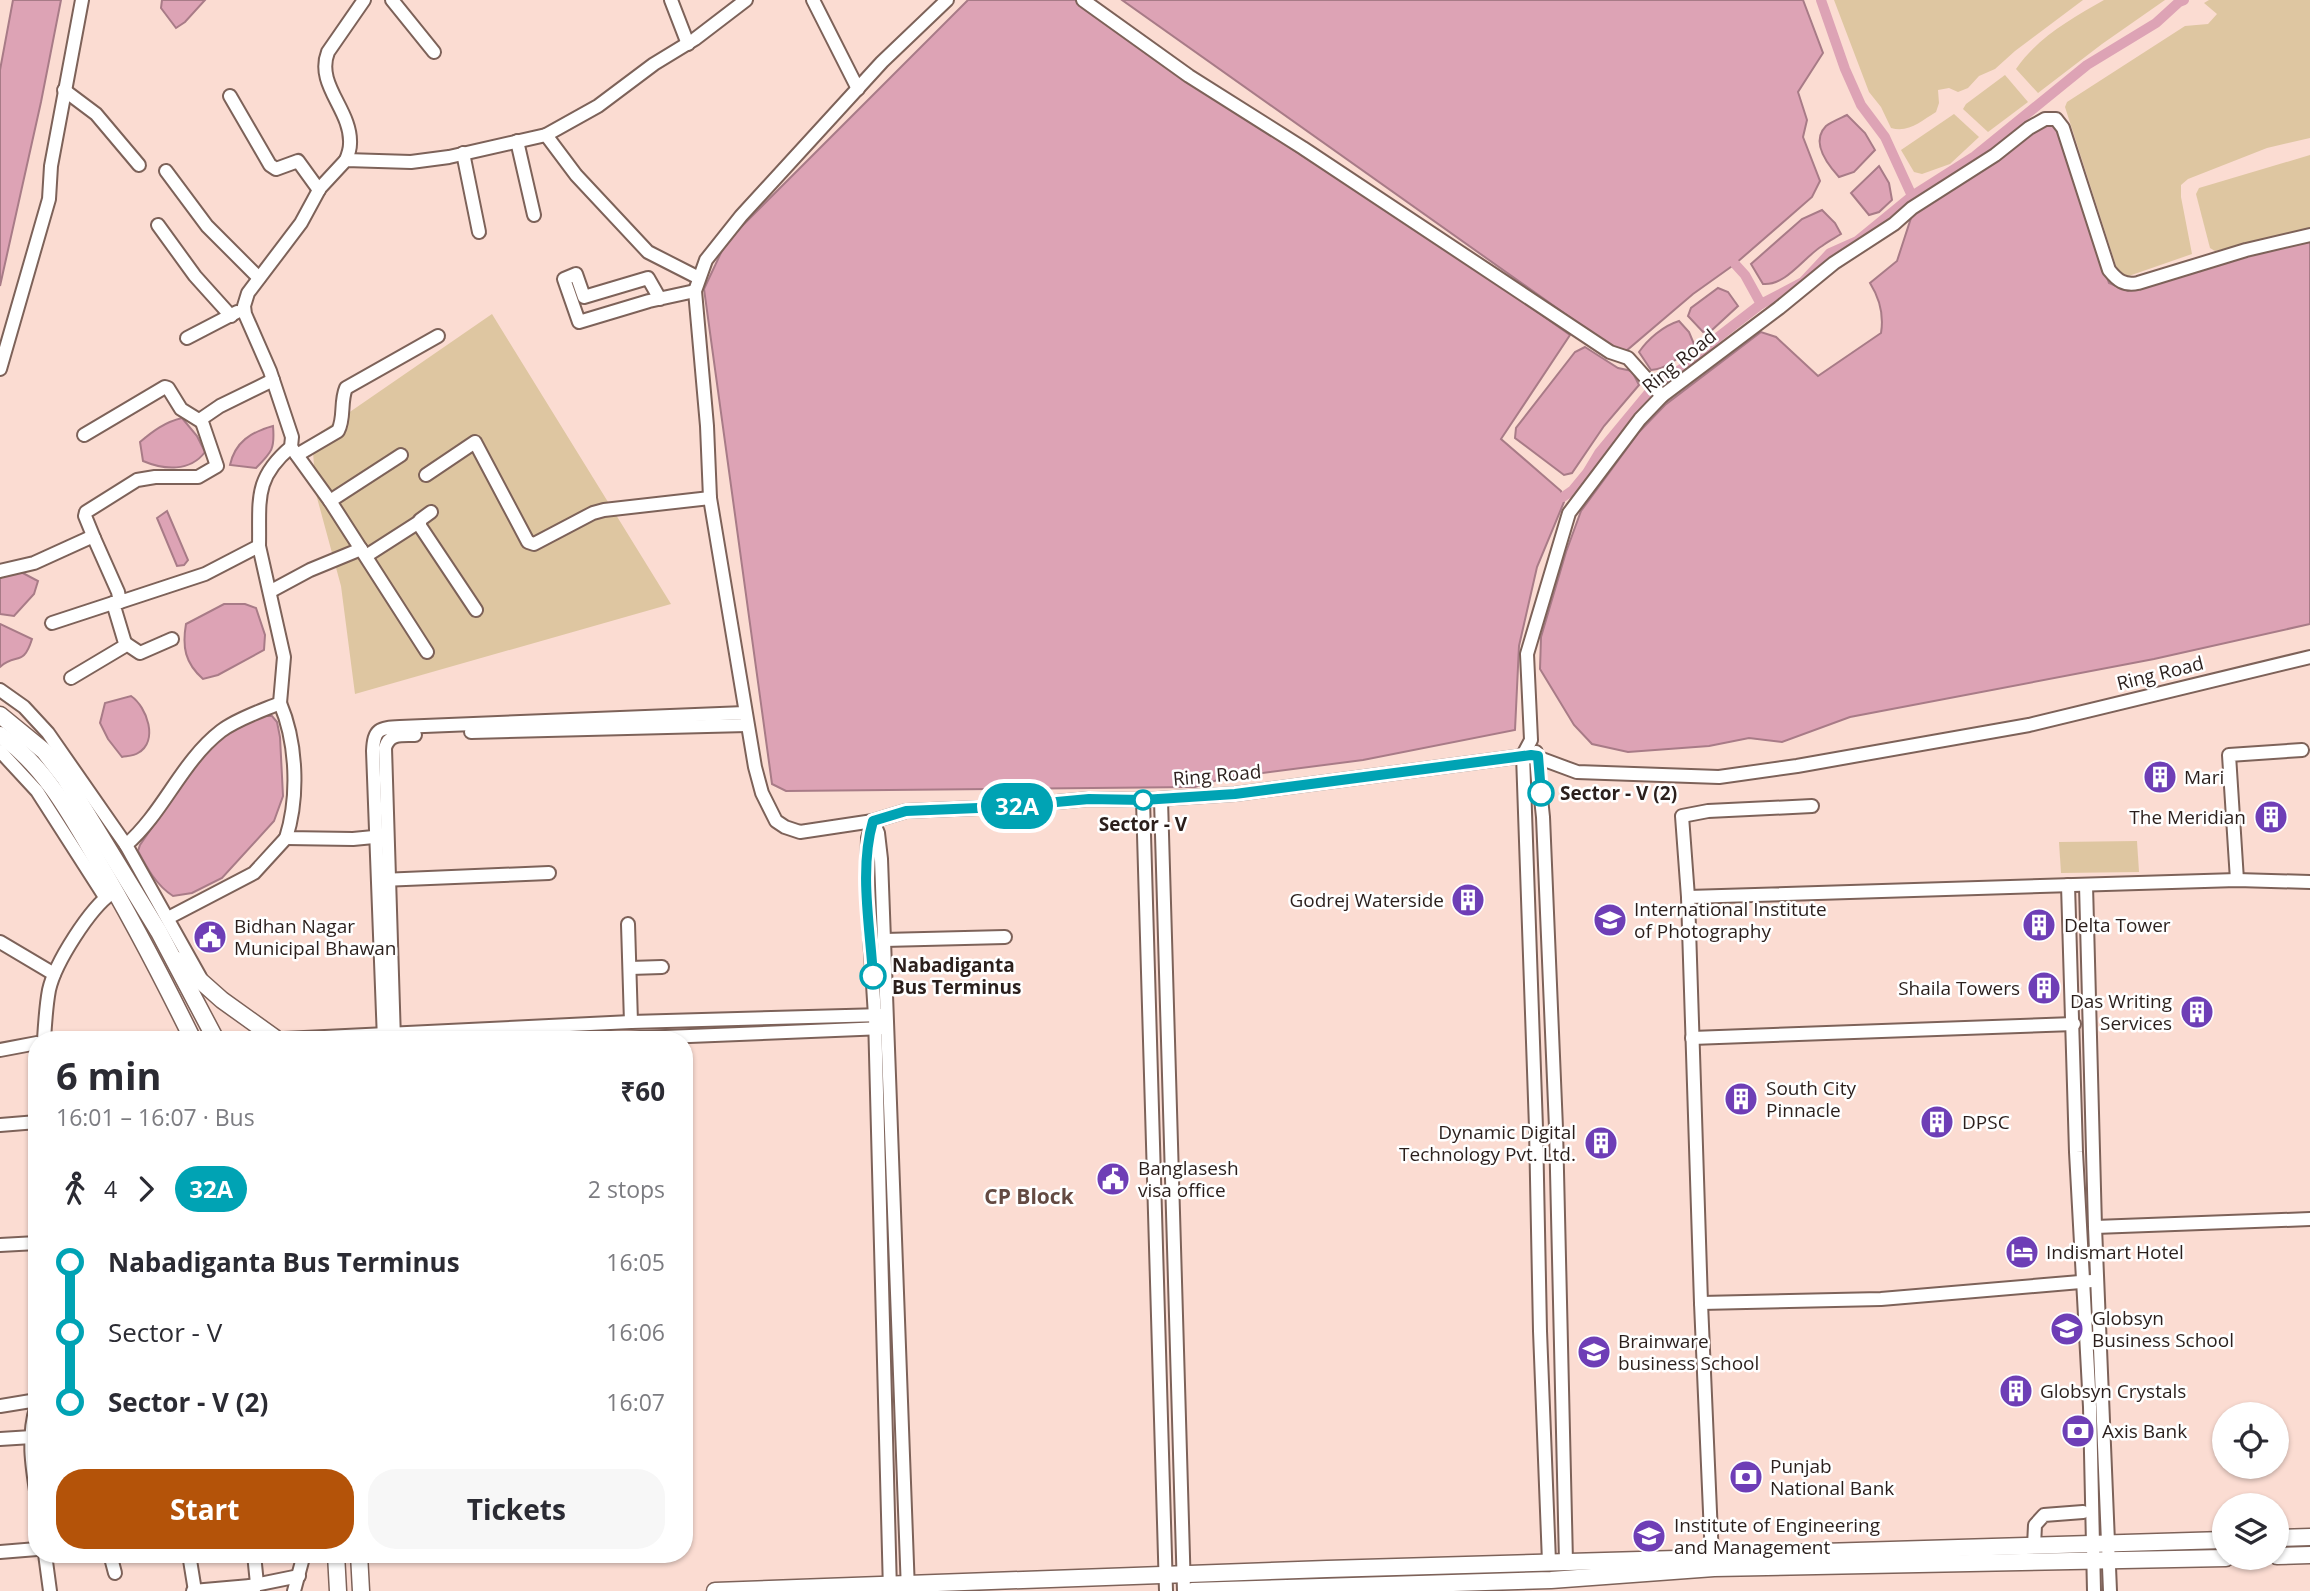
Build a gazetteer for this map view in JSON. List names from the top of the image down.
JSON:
{
  "streets": {
    "street": ["Ring Road"]
  },
  "districts": ["CP Block"],
  "places": {
    "building": [
      "Mari",
      "The Meridian",
      "Godrej Waterside",
      "Delta Tower",
      "Shaila Towers",
      "Das Writing Services",
      "South City Pinnacle",
      "DPSC",
      "Dynamic Digital Technology Pvt. Ltd.",
      "Globsyn Crystals"
    ],
    "other": ["Sector - V (2)", "Sector - V", "Nabadiganta Bus Terminus"],
    "school or university": [
      "International Institute of Photography",
      "Globsyn Business School",
      "Brainware business School",
      "Institute of Engineering and Management"
    ],
    "public building": ["Bidhan Nagar Municipal Bhawan", "Banglasesh visa office"],
    "hotel": ["Indismart Hotel"],
    "bank": ["Axis Bank", "Punjab National Bank"]
  },
  "lines": ["bus line 32A"],
  "page": {
    "on_map": "32A",
    "heading": ["6 min", "16:01 – 16:07 · Bus", "₹60"],
    "legs": ["4", "32A", "2 stops"],
    "list": [
      {
        "name": "Nabadiganta Bus Terminus",
        "value": "16:05"
      },
      {
        "name": "Sector - V",
        "value": "16:06"
      },
      {
        "name": "Sector - V (2)",
        "value": "16:07"
      }
    ],
    "buttons": ["Start", "Tickets"]
  }
}
